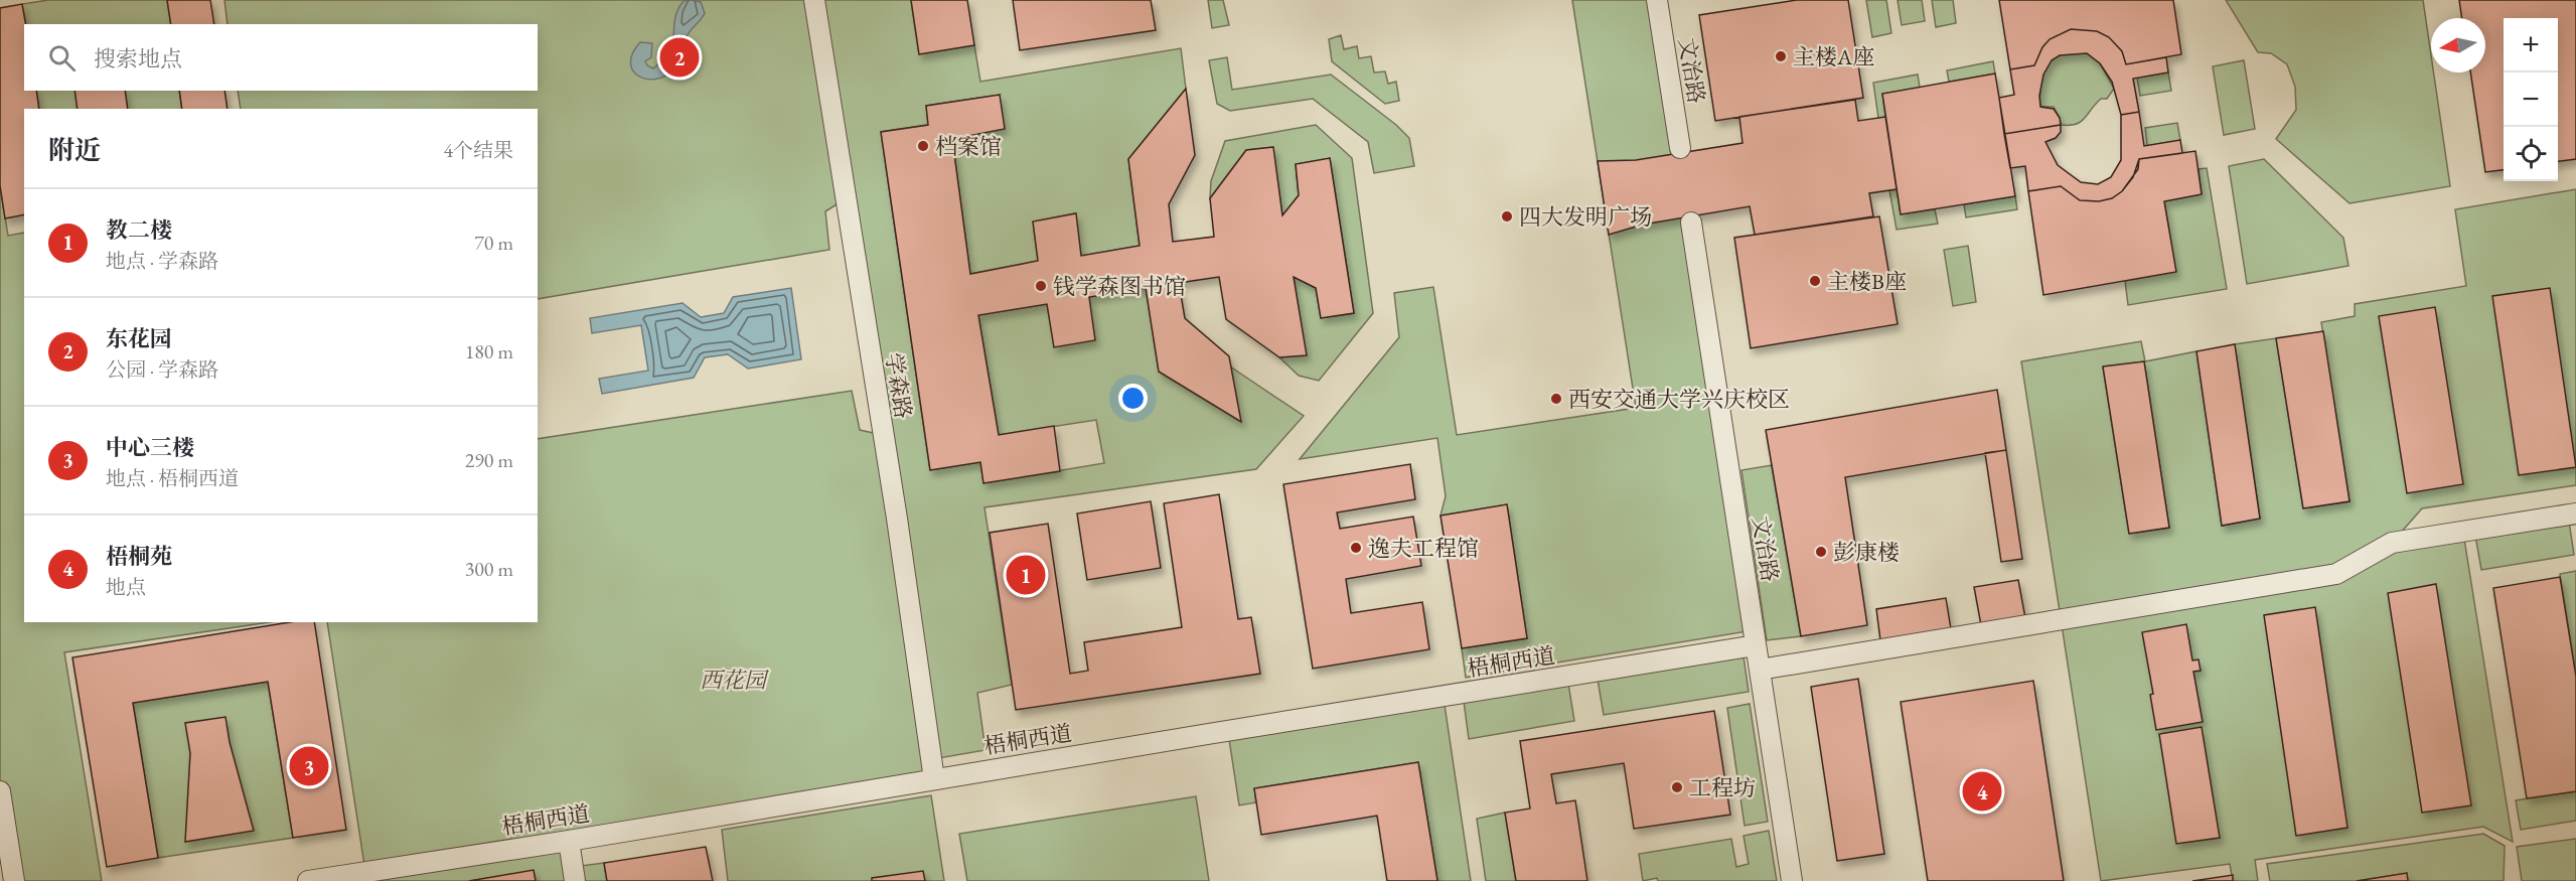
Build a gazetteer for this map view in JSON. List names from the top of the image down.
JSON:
{
  "streets": {
    "street": ["文治路", "学森路", "梧桐西道"]
  },
  "crossings": [
    ["文治路", "梧桐西道"],
    ["学森路", "梧桐西道"]
  ],
  "parks": ["西花园"],
  "places": [
    "主楼A座",
    "档案馆",
    "四大发明广场",
    "主楼B座",
    "钱学森图书馆",
    "西安交通大学兴庆校区",
    "逸夫工程馆",
    "彭康楼",
    "工程坊"
  ],
  "north": "left",
  "page": {
    "map_buttons": ["+", "−"],
    "search": "搜索地点",
    "pins": [
      "2",
      "1",
      "3",
      "4"
    ],
    "heading": ["附近", "4个结果"],
    "list": [
      {
        "mark": "1",
        "name": "教二楼",
        "note": "地点 · 学森路",
        "value": "70 m"
      },
      {
        "mark": "2",
        "name": "东花园",
        "note": "公园 · 学森路",
        "value": "180 m"
      },
      {
        "mark": "3",
        "name": "中心三楼",
        "note": "地点 · 梧桐西道",
        "value": "290 m"
      },
      {
        "mark": "4",
        "name": "梧桐苑",
        "note": "地点",
        "value": "300 m"
      }
    ]
  }
}
